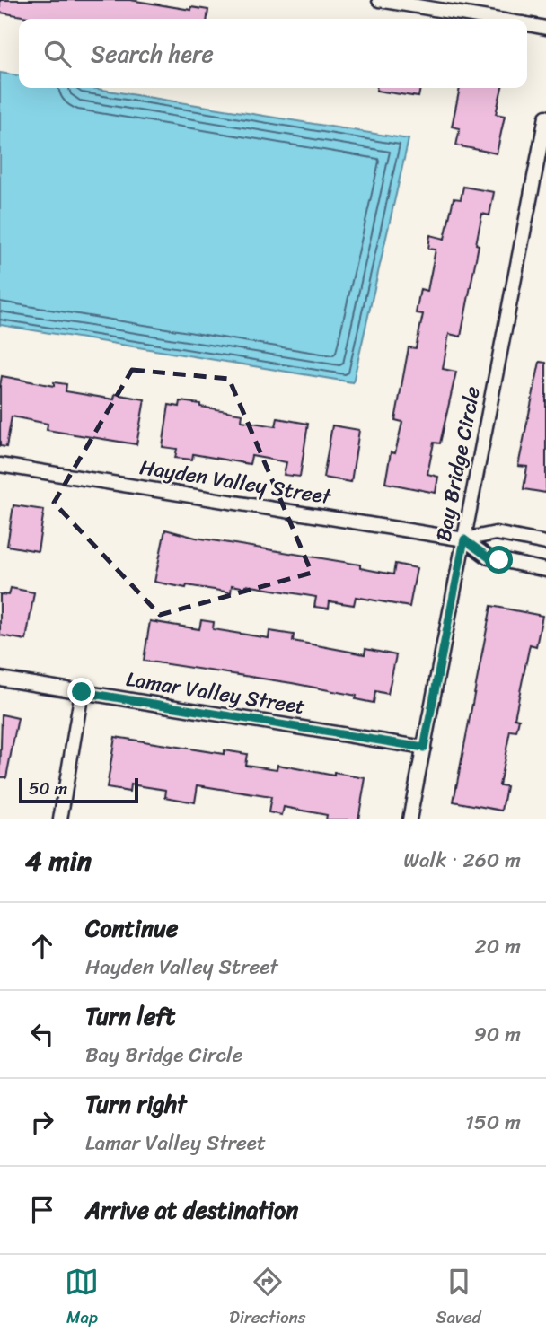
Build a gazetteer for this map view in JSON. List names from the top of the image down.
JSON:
{
  "streets": {
    "street": ["Bay Bridge Circle", "Hayden Valley Street", "Lamar Valley Street"]
  },
  "crossings": [
    ["Bay Bridge Circle", "Hayden Valley Street"],
    ["Bay Bridge Circle", "Lamar Valley Street"]
  ],
  "scale_bar": "50 m",
  "page": {
    "search": "Search here",
    "scale": "50 m",
    "heading": ["4 min", "Walk · 260 m"],
    "list": [
      ["Continue", "Hayden Valley Street", "20 m"],
      ["Turn left", "Bay Bridge Circle", "90 m"],
      ["Turn right", "Lamar Valley Street", "150 m"],
      "Arrive at destination"
    ],
    "nav": ["Map", "Directions", "Saved"]
  }
}
